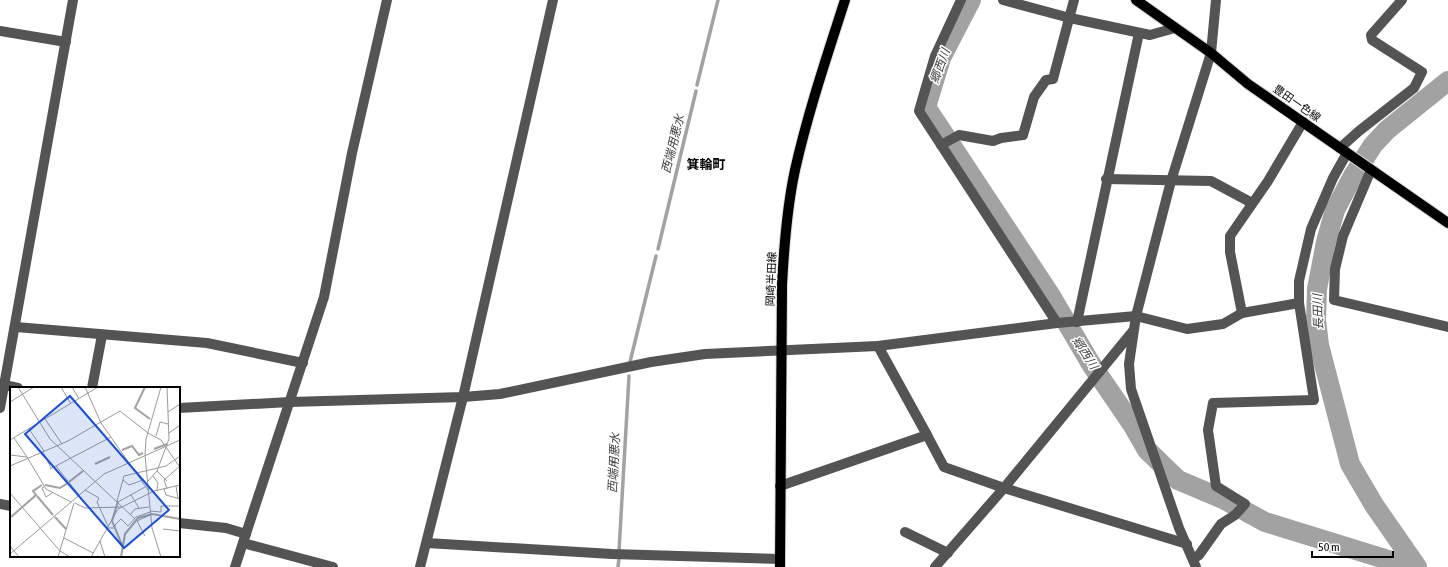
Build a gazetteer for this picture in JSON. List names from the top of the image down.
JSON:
{
  "streets": {
    "main road": ["豊田一色線", "岡崎半田線"]
  },
  "districts": ["箕輪町"],
  "water": ["郷西川", "西端用悪水", "長田川"],
  "scale_bar": "50 m"
}
